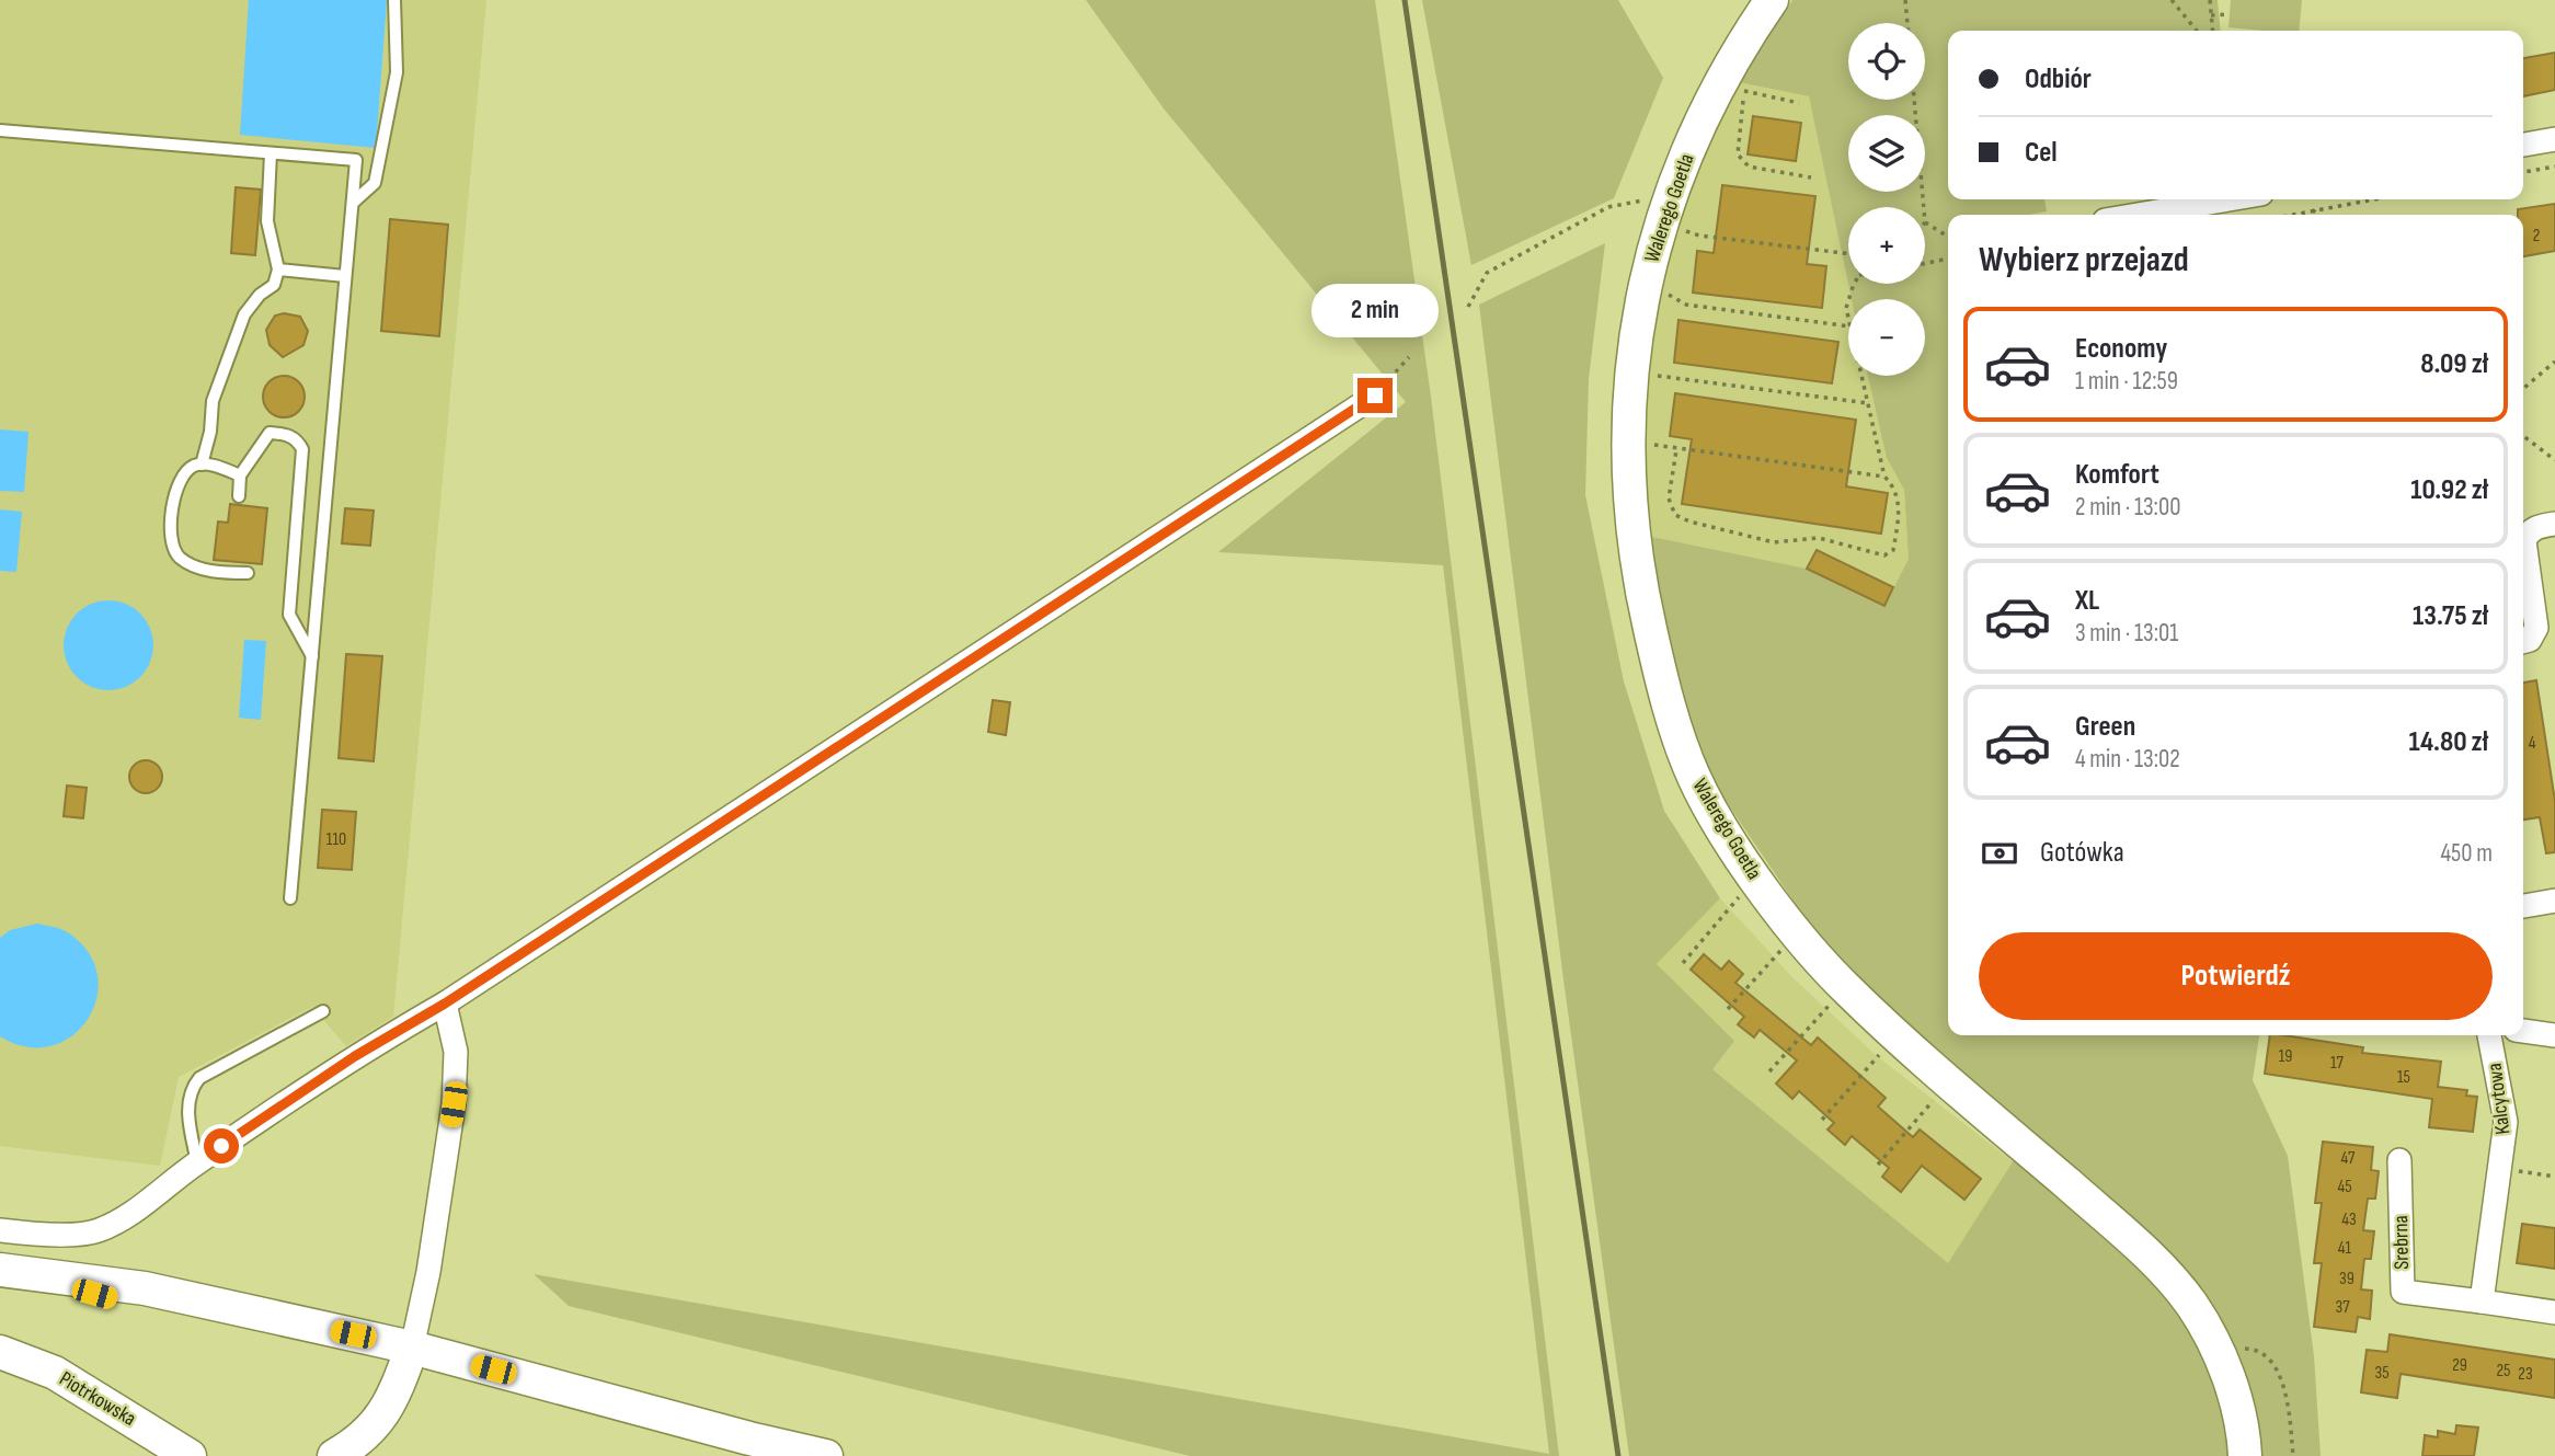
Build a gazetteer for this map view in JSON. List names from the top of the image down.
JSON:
{
  "streets": {
    "street": [
      "Walerego Goetla",
      "Kalcytowa",
      "Srebrna",
      "Piotrkowska"
    ]
  },
  "house_numbers": [
    "2",
    "4",
    "110",
    "19",
    "17",
    "15",
    "47",
    "45",
    "43",
    "41",
    "39",
    "37",
    "29",
    "25",
    "35",
    "23"
  ],
  "page": {
    "map_buttons": ["+", "−"],
    "banner": ["Odbiór", "Cel"],
    "heading": "Wybierz przejazd",
    "bubble": "2 min",
    "list": [
      {
        "name": "Economy",
        "note": "1 min · 12:59",
        "value": "8.09 zł"
      },
      {
        "name": "Komfort",
        "note": "2 min · 13:00",
        "value": "10.92 zł"
      },
      {
        "name": "XL",
        "note": "3 min · 13:01",
        "value": "13.75 zł"
      },
      {
        "name": "Green",
        "note": "4 min · 13:02",
        "value": "14.80 zł"
      }
    ],
    "pay": ["Gotówka", "450 m"],
    "buttons": "Potwierdź"
  }
}
